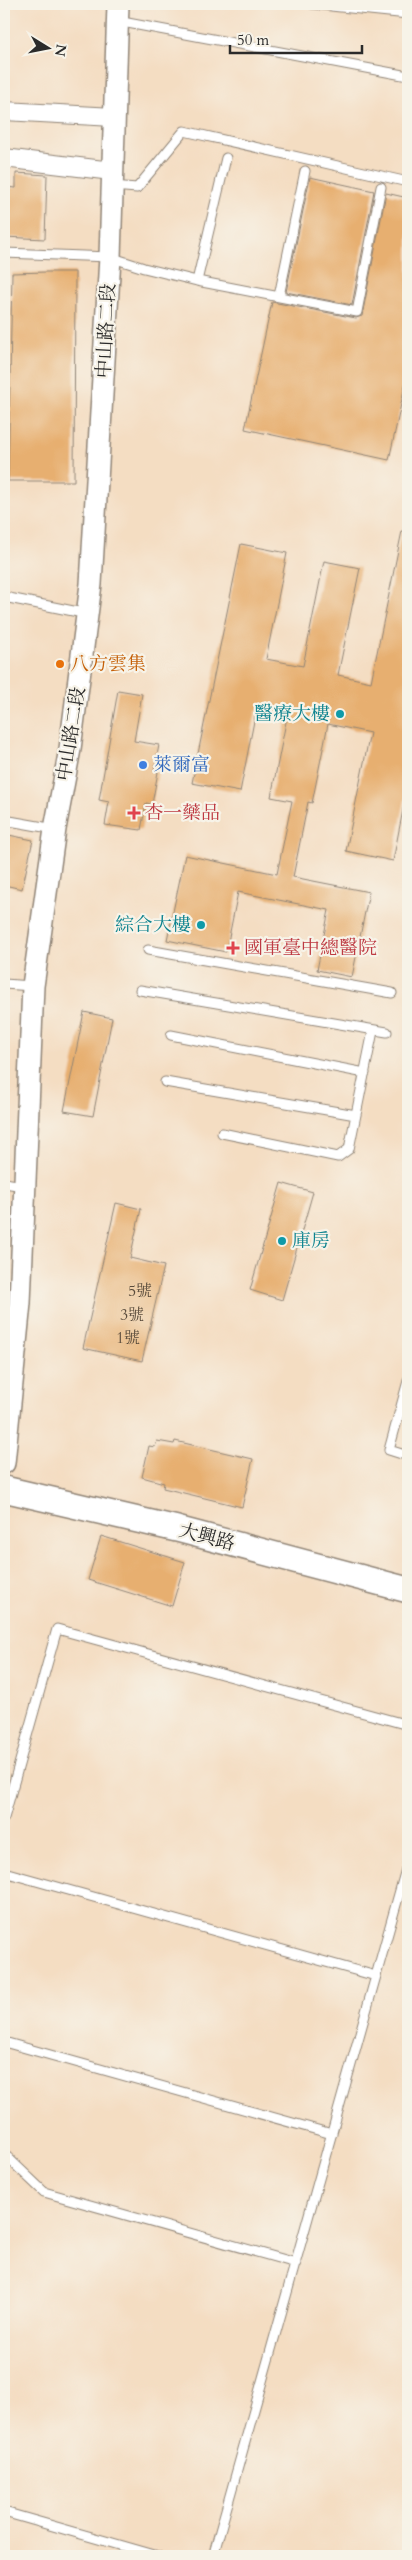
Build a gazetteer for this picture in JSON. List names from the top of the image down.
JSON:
{
  "streets": {
    "main road": ["大興路"],
    "street": ["中山路二段"]
  },
  "places": {
    "other": [
      "八方雲集",
      "醫療大樓",
      "萊爾富",
      "綜合大樓",
      "庫房"
    ],
    "health": ["杏一藥品", "國軍臺中總醫院"]
  },
  "house_numbers": ["5號", "3號", "1號"],
  "scale_bar": "50 m",
  "north": "right"
}
